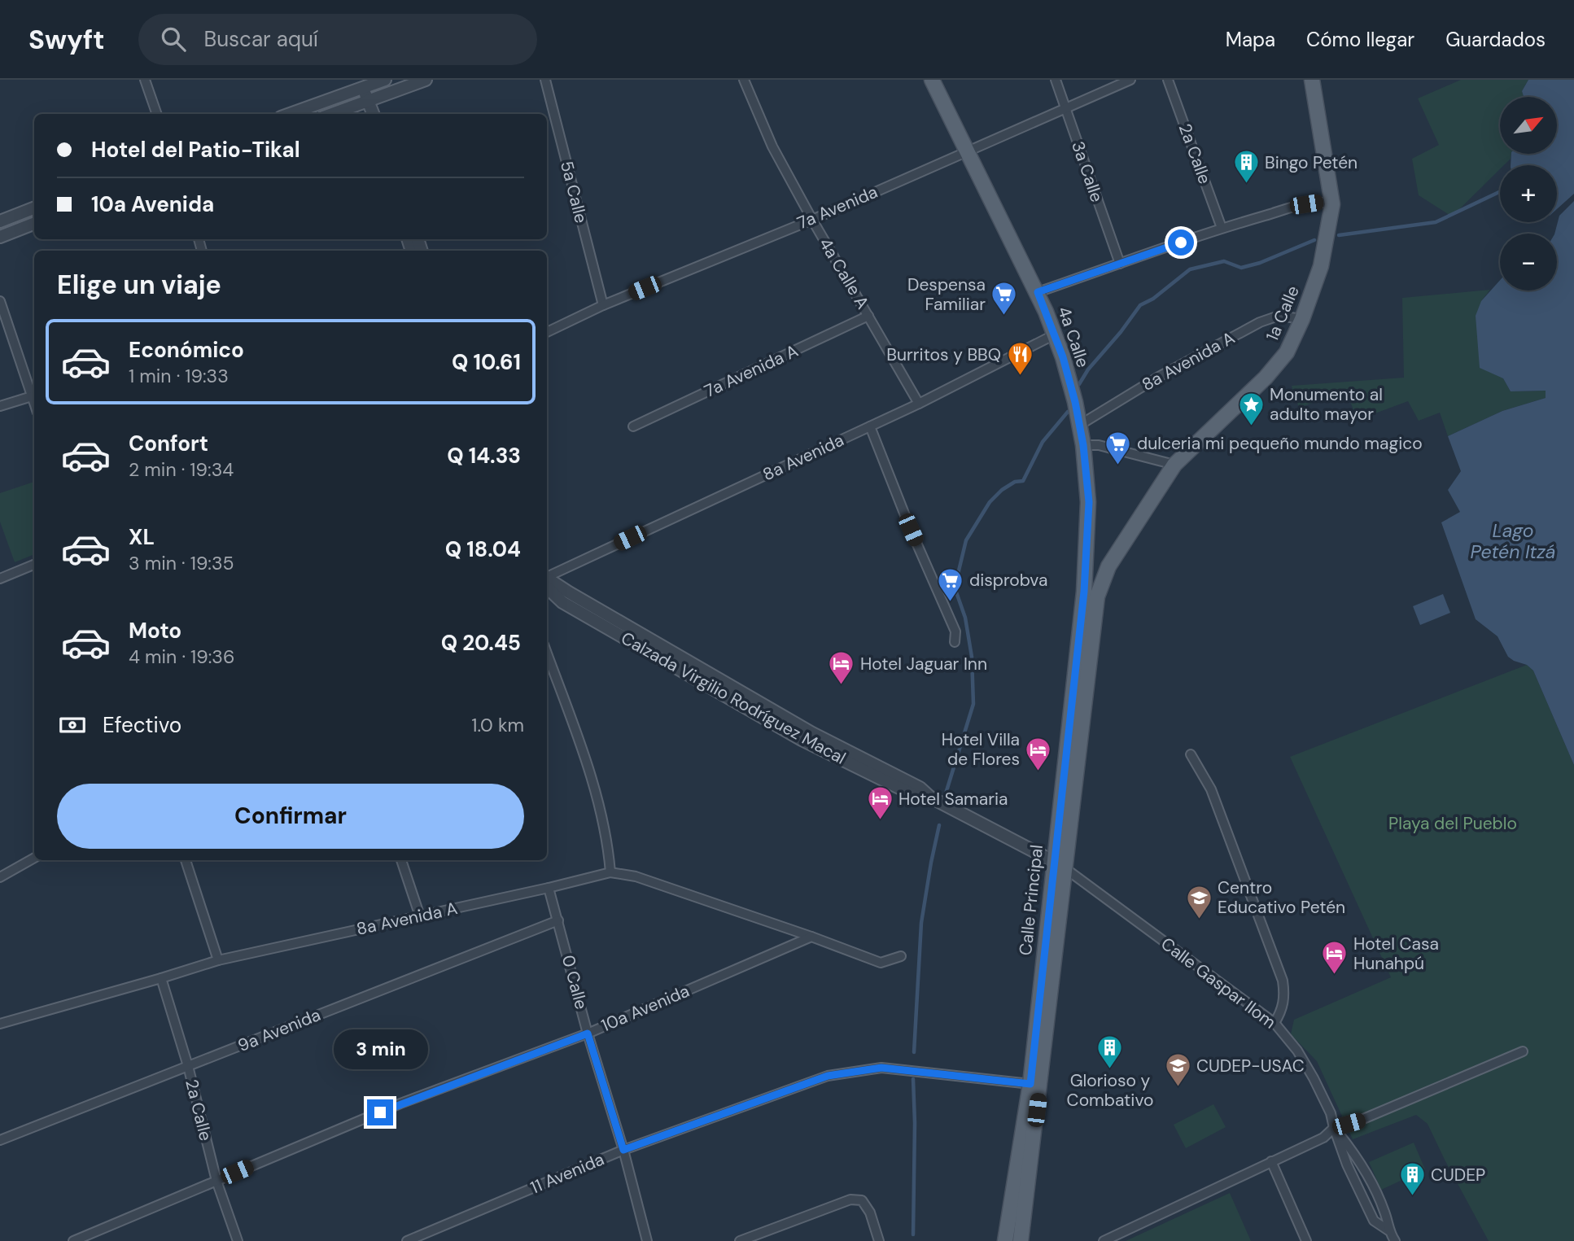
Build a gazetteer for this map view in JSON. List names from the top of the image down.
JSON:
{
  "streets": {
    "main road": ["1a Calle", "4a Calle", "Calle Principal"],
    "street": [
      "2a Calle",
      "3a Calle",
      "5a Calle",
      "7a Avenida",
      "4a Calle A",
      "8a Avenida A",
      "7a Avenida A",
      "8a Avenida",
      "Calzada Virgilio Rodríguez Macal",
      "0 Calle",
      "Calle Gaspar Ilom",
      "10a Avenida",
      "9a Avenida",
      "11 Avenida"
    ]
  },
  "crossings": [
    ["2a Calle", "8a Avenida A"],
    ["2a Calle", "10a Avenida"],
    ["2a Calle", "9a Avenida"],
    ["3a Calle", "7a Avenida"],
    ["5a Calle", "7a Avenida"],
    ["7a Avenida", "4a Calle A"],
    ["7a Avenida", "4a Calle"],
    ["4a Calle A", "7a Avenida A"],
    ["4a Calle A", "8a Avenida"],
    ["1a Calle", "8a Avenida A"],
    ["1a Calle", "Calle Principal"],
    ["4a Calle", "8a Avenida A"],
    ["4a Calle", "8a Avenida"],
    ["4a Calle", "Calle Principal"],
    ["8a Avenida A", "0 Calle"],
    ["8a Avenida A", "10a Avenida"],
    ["8a Avenida", "Calzada Virgilio Rodríguez Macal"],
    ["Calzada Virgilio Rodríguez Macal", "Calle Principal"],
    ["Calzada Virgilio Rodríguez Macal", "Calle Gaspar Ilom"],
    ["Calle Principal", "Calle Gaspar Ilom"],
    ["Calle Principal", "11 Avenida"],
    ["0 Calle", "10a Avenida"],
    ["0 Calle", "9a Avenida"],
    ["0 Calle", "11 Avenida"]
  ],
  "water": ["Lago Petén Itzá"],
  "parks": ["Playa del Pueblo"],
  "places": {
    "building": ["Bingo Petén", "Glorioso y Combativo", "CUDEP"],
    "supermarket": ["Despensa Familiar", "dulceria mi pequeño mundo magico", "disprobva"],
    "restaurant": ["Burritos y BBQ"],
    "place": ["Monumento al adulto mayor"],
    "hotel": [
      "Hotel Jaguar Inn",
      "Hotel Villa de Flores",
      "Hotel Samaria",
      "Hotel Casa Hunahpú"
    ],
    "school or university": ["Centro Educativo Petén", "CUDEP-USAC"]
  },
  "north": "top right",
  "page": {
    "header": "Swyft",
    "search": "Buscar aquí",
    "nav": ["Mapa", "Cómo llegar", "Guardados"],
    "map_buttons": ["+", "−"],
    "banner": ["Hotel del Patio-Tikal", "10a Avenida"],
    "heading": "Elige un viaje",
    "list": [
      {
        "name": "Económico",
        "note": "1 min · 19:33",
        "value": "Q 10.61"
      },
      {
        "name": "Confort",
        "note": "2 min · 19:34",
        "value": "Q 14.33"
      },
      {
        "name": "XL",
        "note": "3 min · 19:35",
        "value": "Q 18.04"
      },
      {
        "name": "Moto",
        "note": "4 min · 19:36",
        "value": "Q 20.45"
      }
    ],
    "pay": ["Efectivo", "1.0 km"],
    "buttons": "Confirmar",
    "bubble": "3 min"
  }
}
